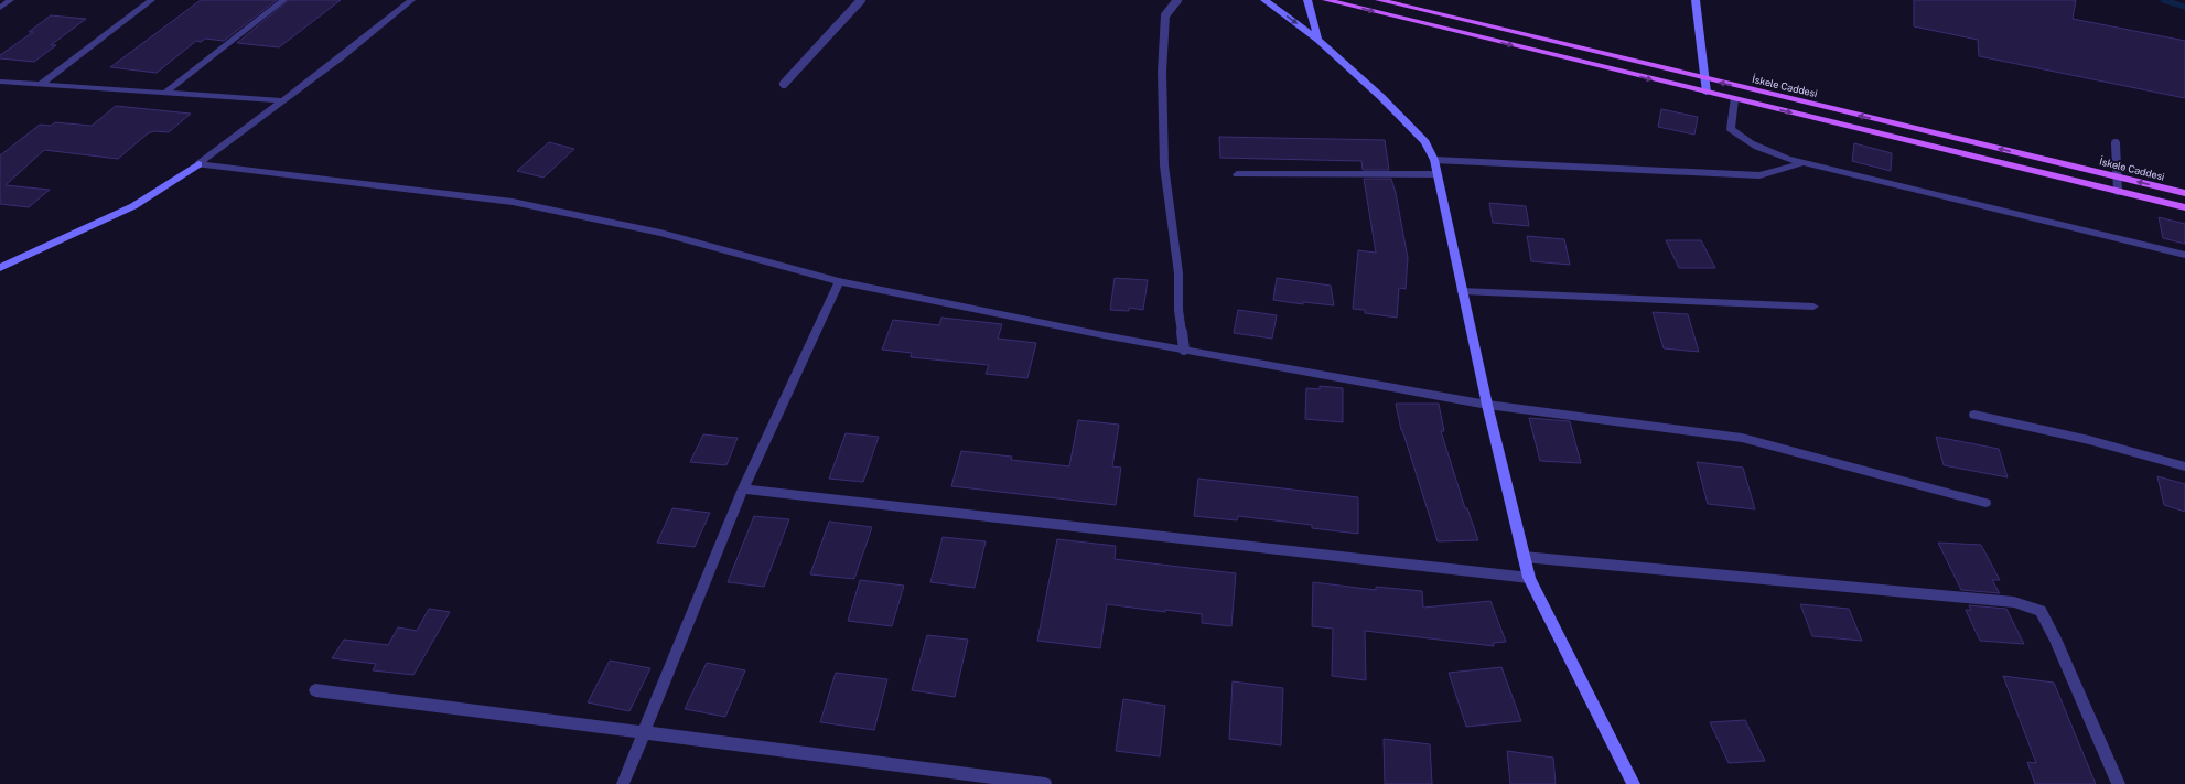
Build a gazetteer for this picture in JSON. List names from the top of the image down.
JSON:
{
  "streets": {
    "main road": ["İskele Caddesi"]
  }
}
